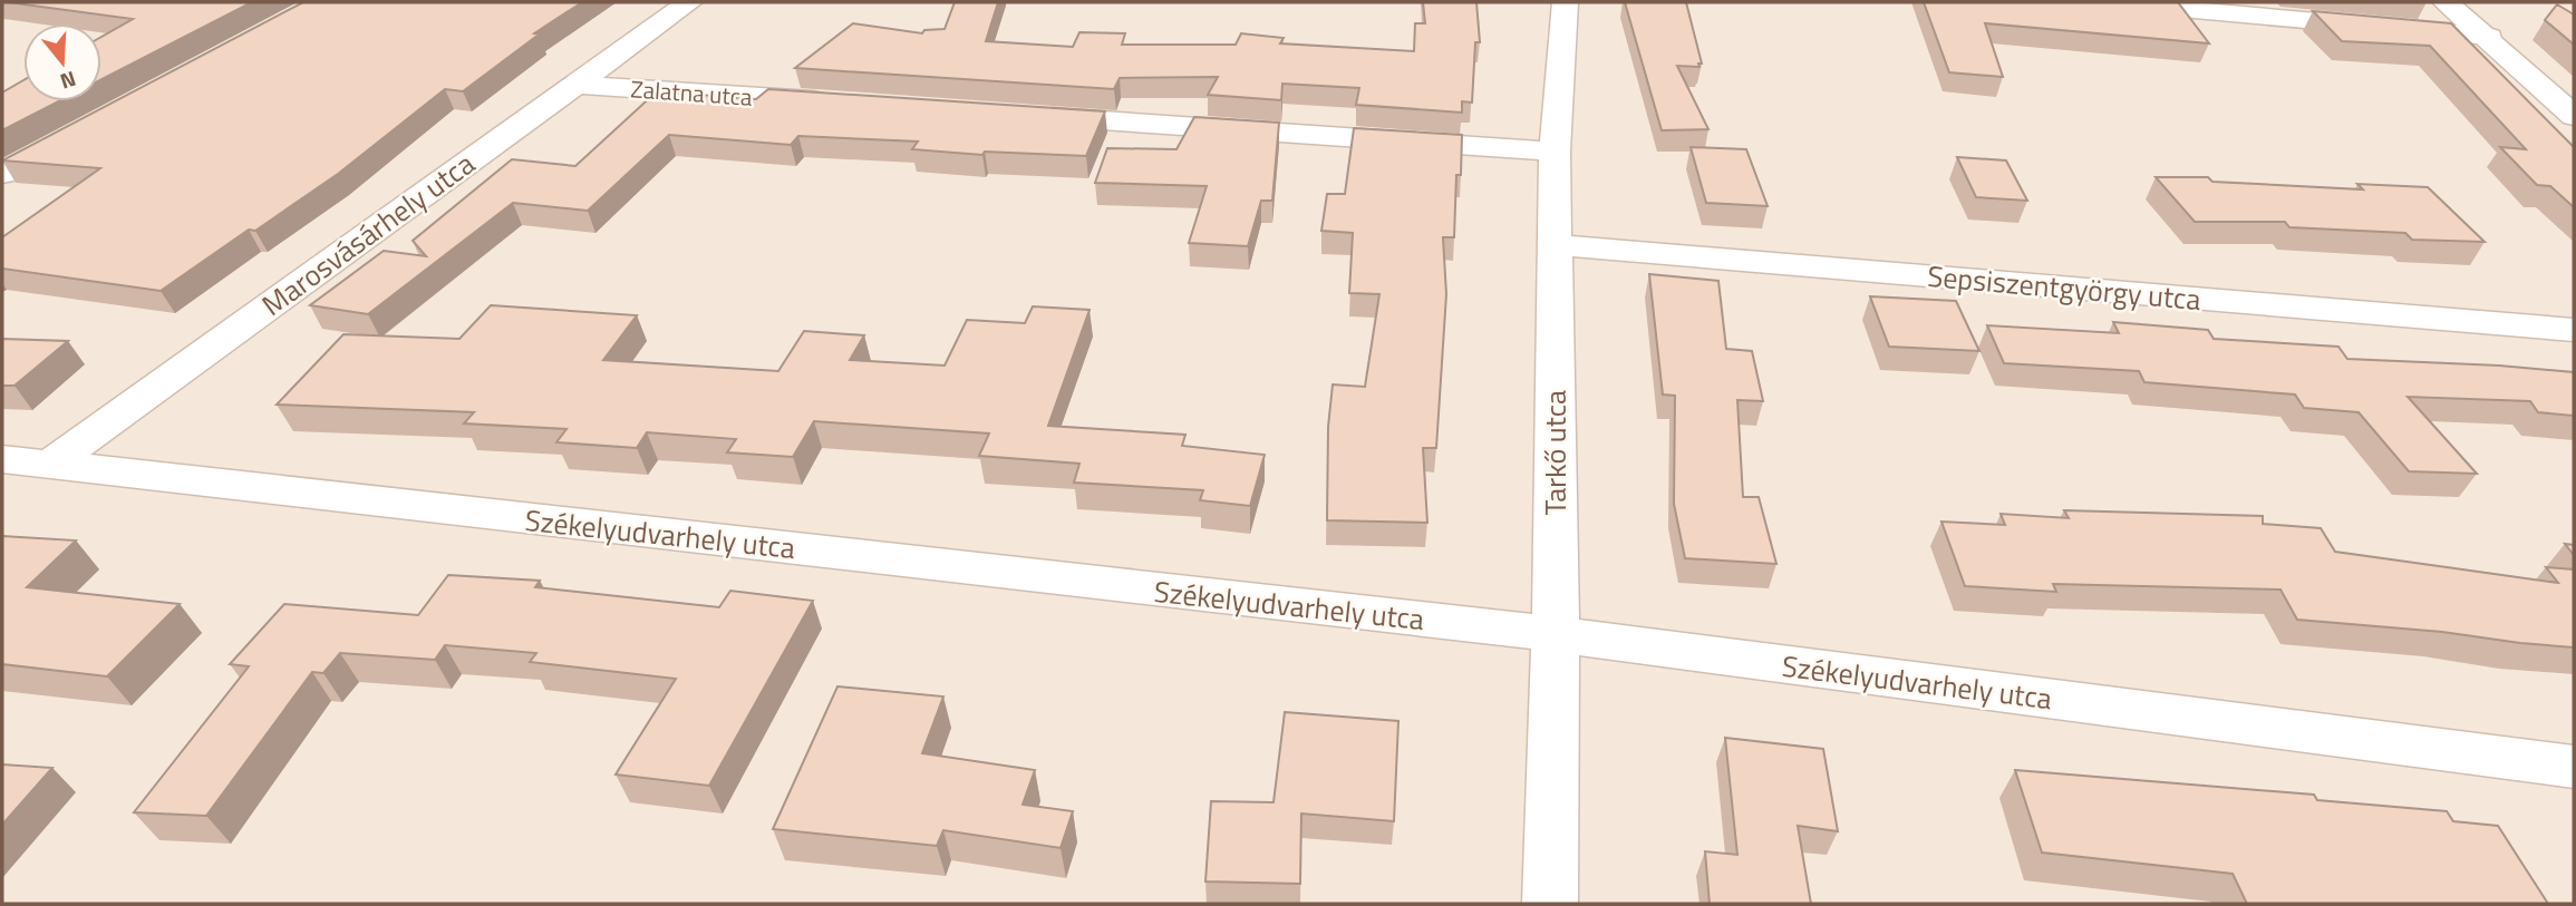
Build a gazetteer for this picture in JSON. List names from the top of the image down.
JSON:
{
  "streets": {
    "street": [
      "Zalatna utca",
      "Marosvásárhely utca",
      "Sepsiszentgyörgy utca",
      "Tarkő utca",
      "Székelyudvarhely utca"
    ]
  },
  "crossings": [
    ["Zalatna utca", "Marosvásárhely utca"],
    ["Marosvásárhely utca", "Székelyudvarhely utca"],
    ["Sepsiszentgyörgy utca", "Tarkő utca"],
    ["Tarkő utca", "Székelyudvarhely utca"]
  ],
  "north": "bottom"
}
